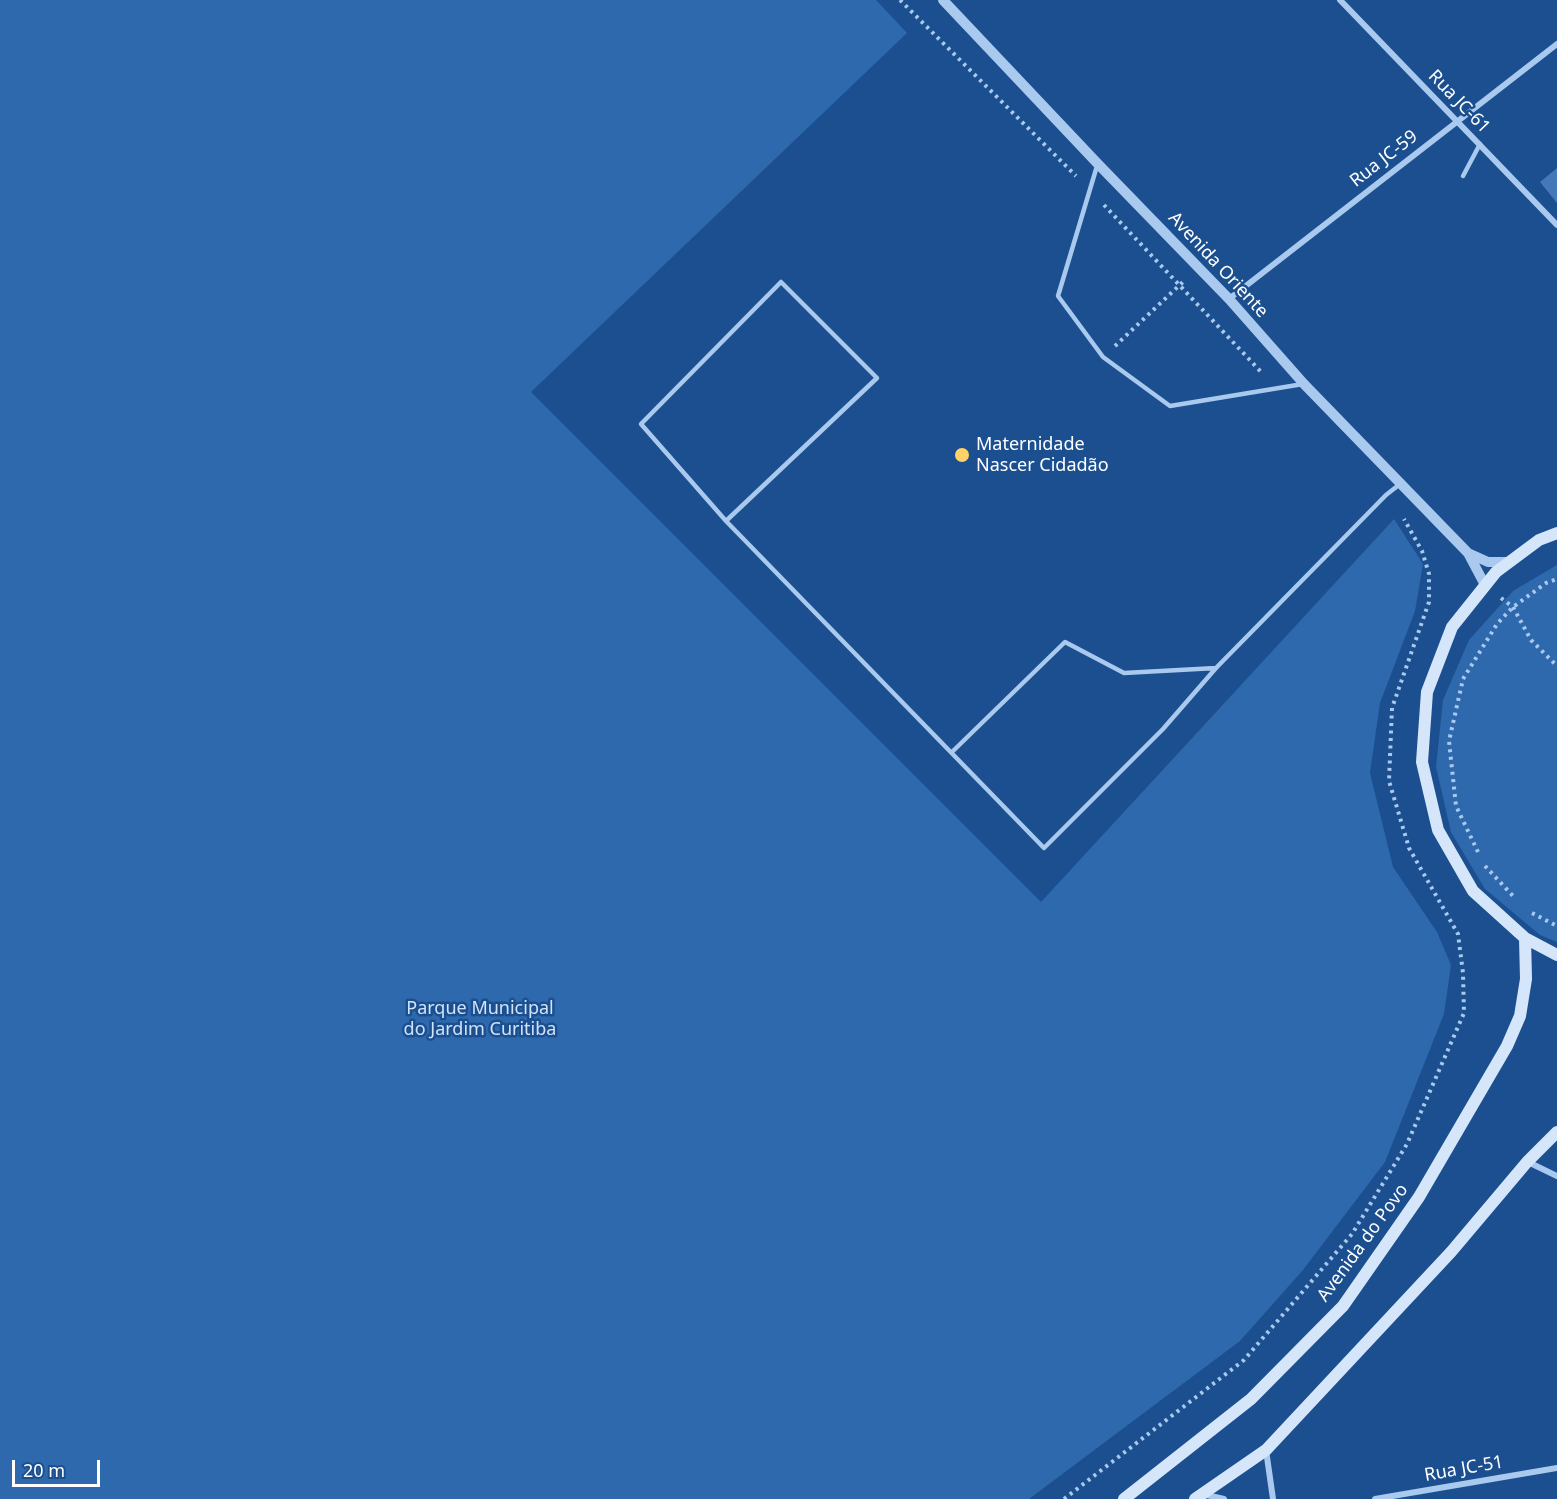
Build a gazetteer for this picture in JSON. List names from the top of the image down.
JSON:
{
  "streets": {
    "main road": ["Avenida do Povo"],
    "street": [
      "Rua JC-61",
      "Rua JC-59",
      "Avenida Oriente",
      "Rua JC-51"
    ]
  },
  "crossings": [
    ["Rua JC-61", "Rua JC-59"],
    ["Rua JC-59", "Avenida Oriente"]
  ],
  "parks": ["Parque Municipal do Jardim Curitiba"],
  "places": ["Maternidade Nascer Cidadão"],
  "scale_bar": "20 m"
}
